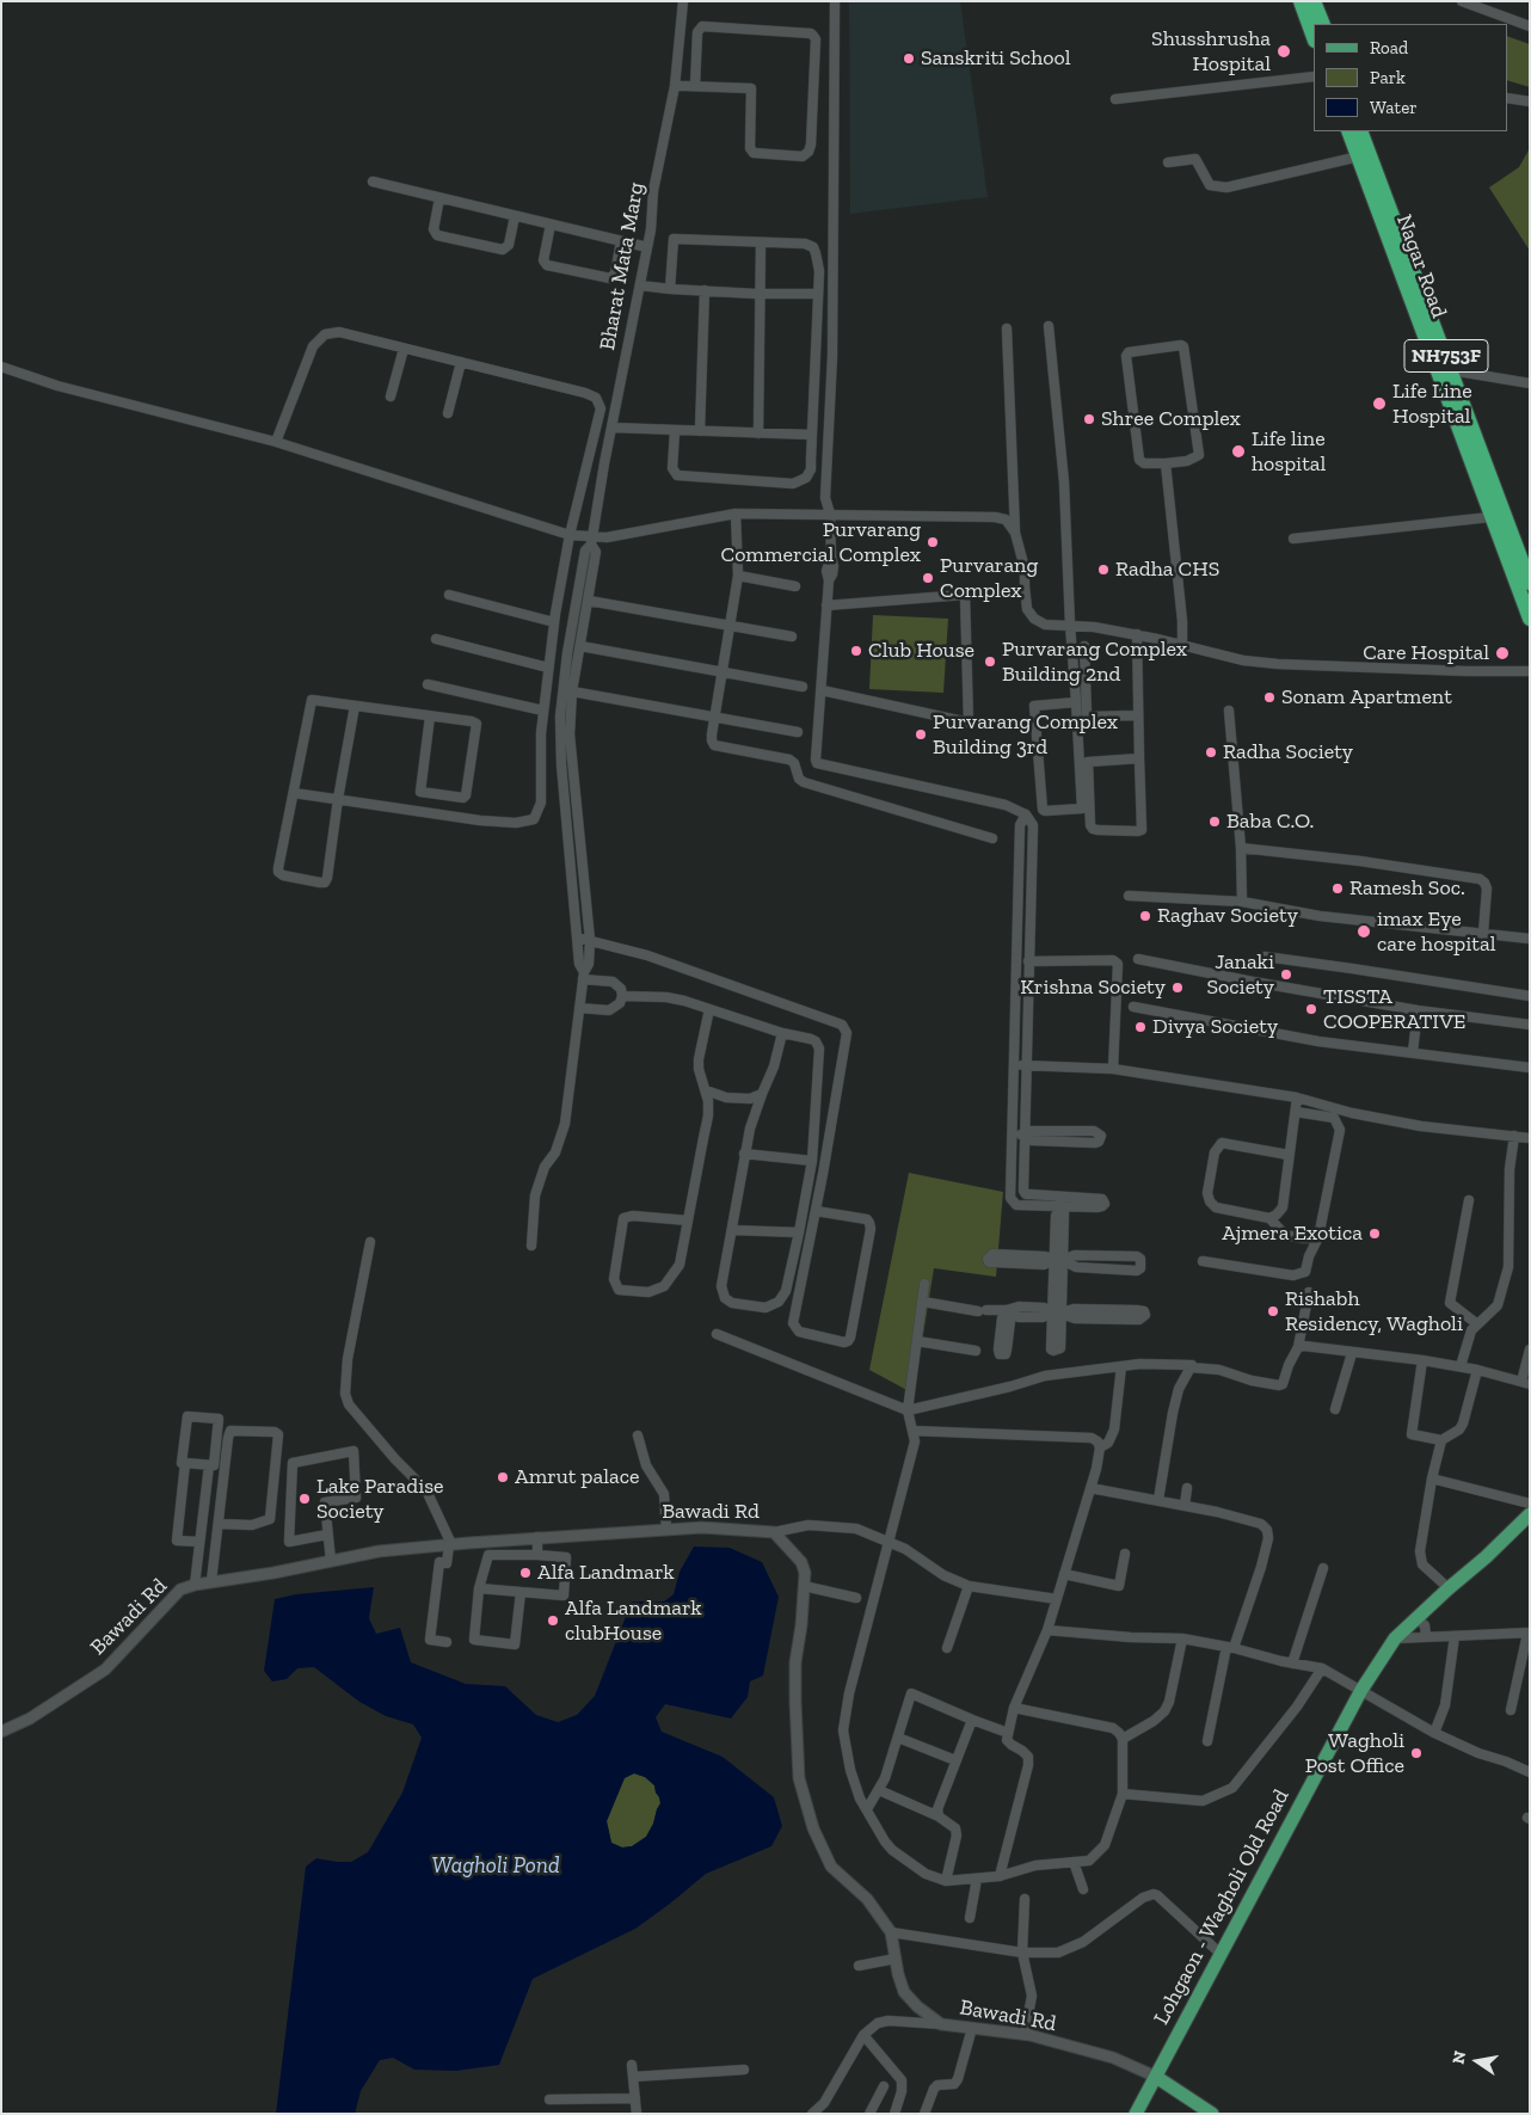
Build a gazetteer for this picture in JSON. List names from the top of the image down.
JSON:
{
  "streets": {
    "highway": ["Nagar Road", "NH753F"],
    "main road": ["Lohgaon - Wagholi Old Road"],
    "street": ["Bharat Mata Marg", "Bawadi Rd"]
  },
  "crossings": [
    ["Bawadi Rd", "Lohgaon - Wagholi Old Road"]
  ],
  "water": ["Wagholi Pond"],
  "places": [
    "Shusshrusha Hospital",
    "Sanskriti School",
    "Life Line Hospital",
    "Shree Complex",
    "Life line hospital",
    "Purvarang Commercial Complex",
    "Radha CHS",
    "Purvarang Complex",
    "Club House",
    "Care Hospital",
    "Purvarang Complex Building 2nd",
    "Sonam Apartment",
    "Purvarang Complex Building 3rd",
    "Radha Society",
    "Baba C.O.",
    "Ramesh Soc.",
    "Raghav Society",
    "imax Eye care hospital",
    "Janaki Society",
    "Krishna Society",
    "TISSTA COOPERATIVE",
    "Divya Society",
    "Ajmera Exotica",
    "Rishabh Residency, Wagholi",
    "Amrut palace",
    "Lake Paradise Society",
    "Alfa Landmark",
    "Alfa Landmark clubHouse",
    "Wagholi Post Office"
  ],
  "legend": ["Road", "Park", "Water"],
  "north": "left"
}
